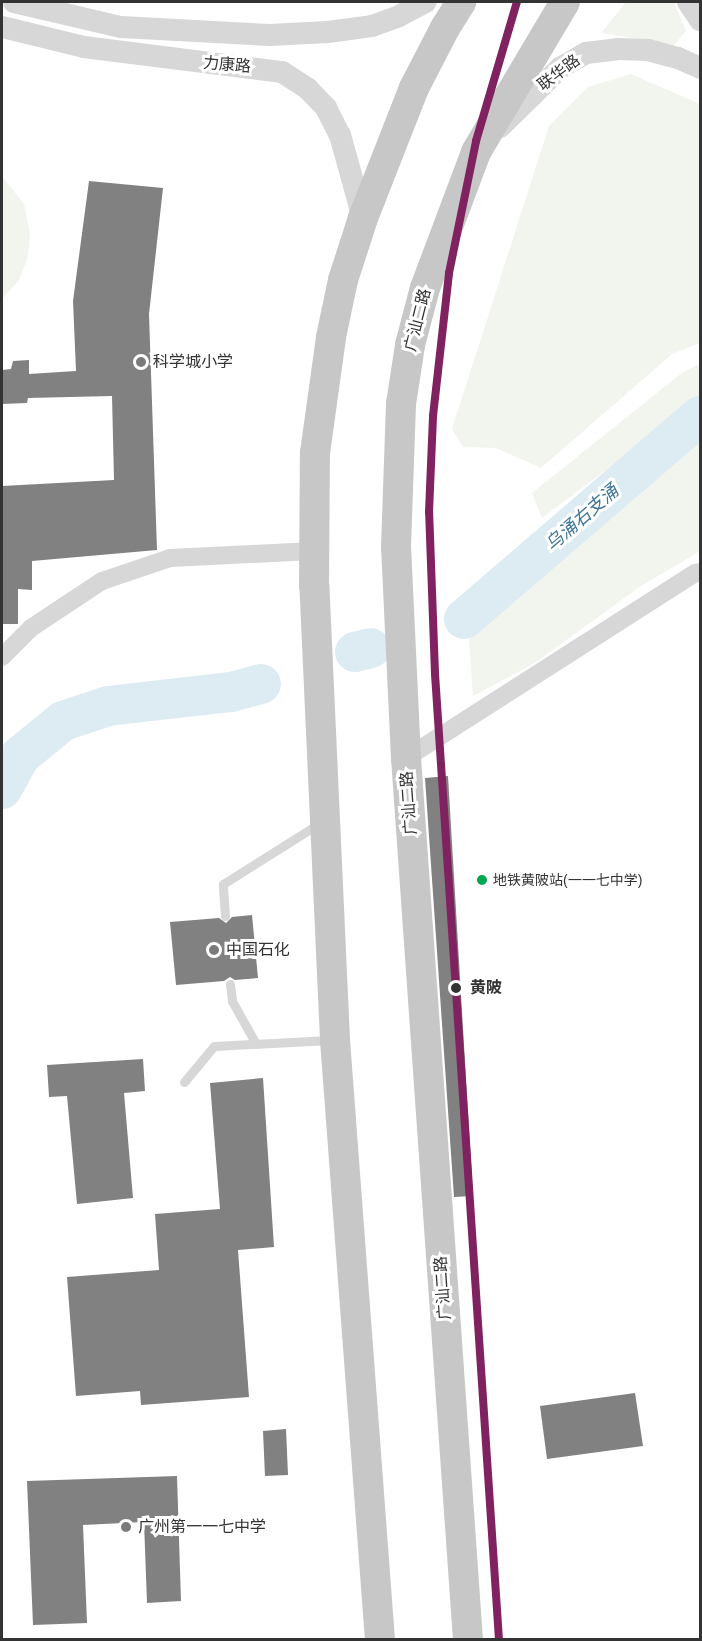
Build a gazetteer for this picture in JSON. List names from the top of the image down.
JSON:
{
  "streets": {
    "highway": ["广汕二路"],
    "street": ["力康路", "联华路"]
  },
  "crossings": [
    ["联华路", "广汕二路"]
  ],
  "water": ["乌涌右支涌"],
  "places": [
    "科学城小学",
    "地铁黄陂站(一一七中学)",
    "中国石化",
    "黄陂",
    "广州第一一七中学"
  ]
}
